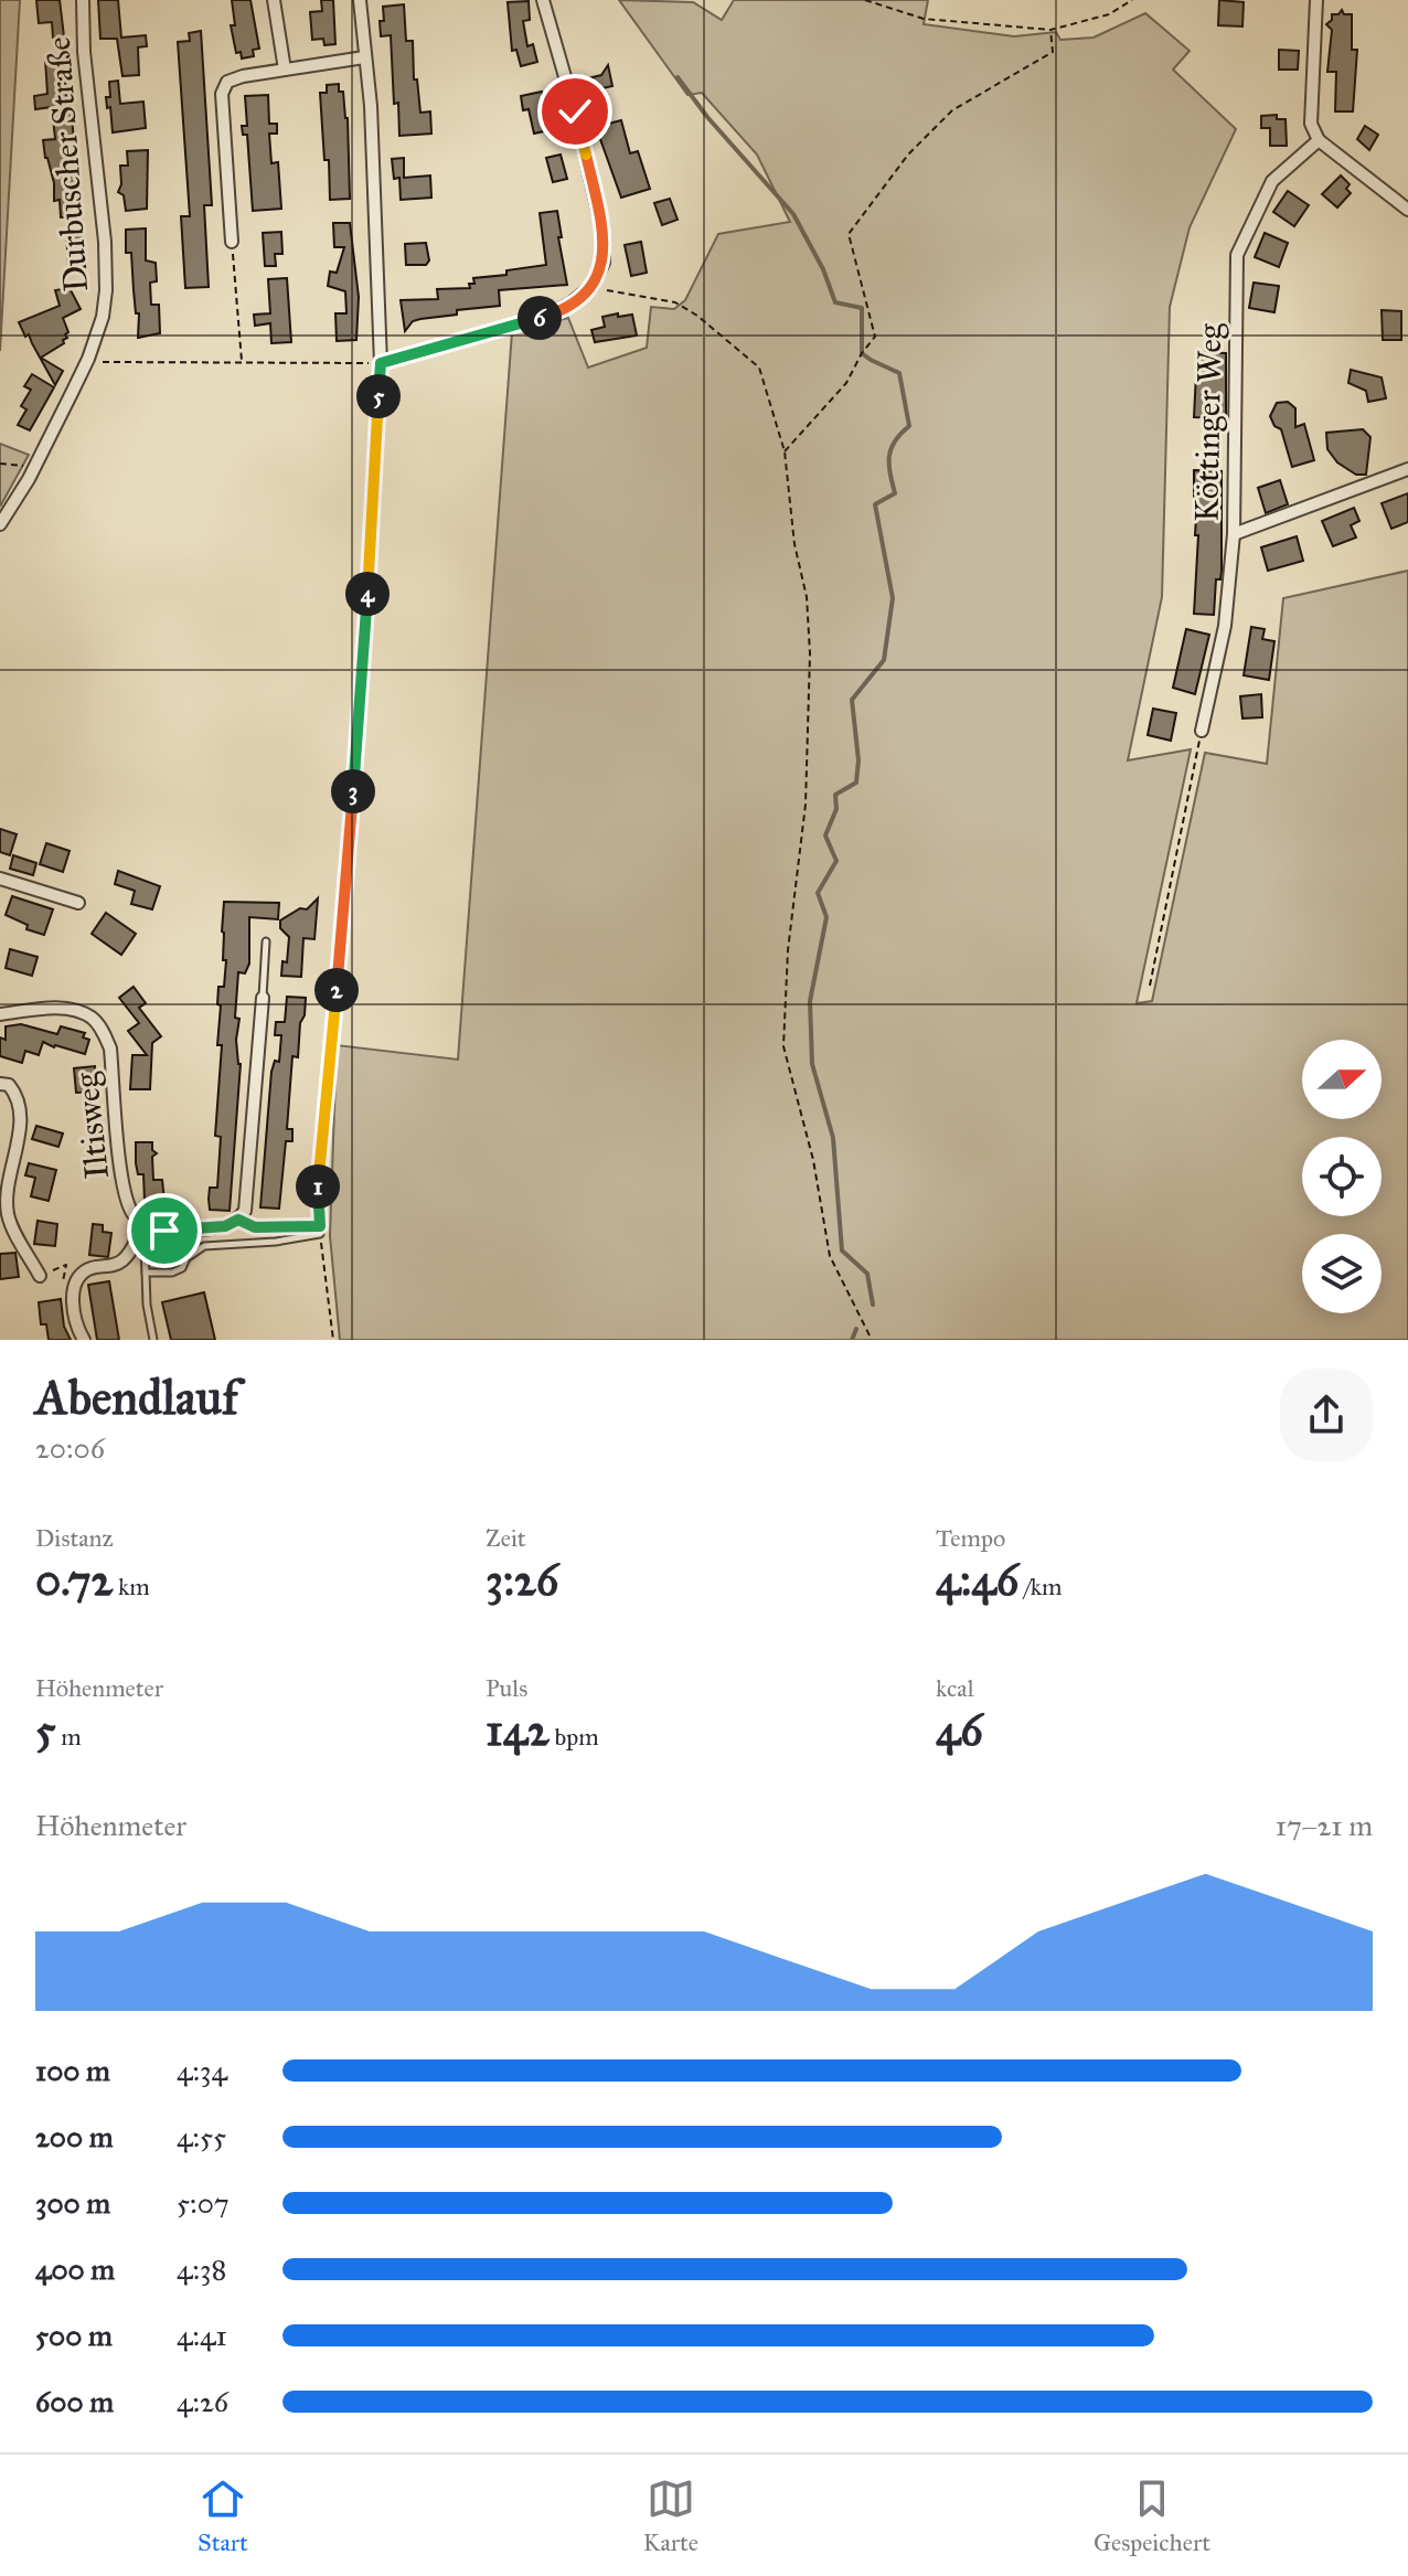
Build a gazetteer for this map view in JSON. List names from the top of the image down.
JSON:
{
  "streets": {
    "street": ["Durbuscher Straße", "Köttinger Weg", "Iltisweg"]
  },
  "north": "right",
  "page": {
    "pins": [
      "6",
      "5",
      "4",
      "3",
      "2",
      "1"
    ],
    "heading": ["Abendlauf", "20:06"],
    "stats": [
      ["Distanz", "0.72 km"],
      ["Zeit", "3:26"],
      ["Tempo", "4:46 /km"],
      ["Höhenmeter", "5 m"],
      ["Puls", "142 bpm"],
      ["kcal", "46"]
    ],
    "chart": ["Höhenmeter", "17–21 m"],
    "list": [
      {
        "name": "100 m",
        "note": "4:34"
      },
      {
        "name": "200 m",
        "note": "4:55"
      },
      {
        "name": "300 m",
        "note": "5:07"
      },
      {
        "name": "400 m",
        "note": "4:38"
      },
      {
        "name": "500 m",
        "note": "4:41"
      },
      {
        "name": "600 m",
        "note": "4:26"
      }
    ],
    "tabs": ["Start", "Karte", "Gespeichert"]
  }
}
